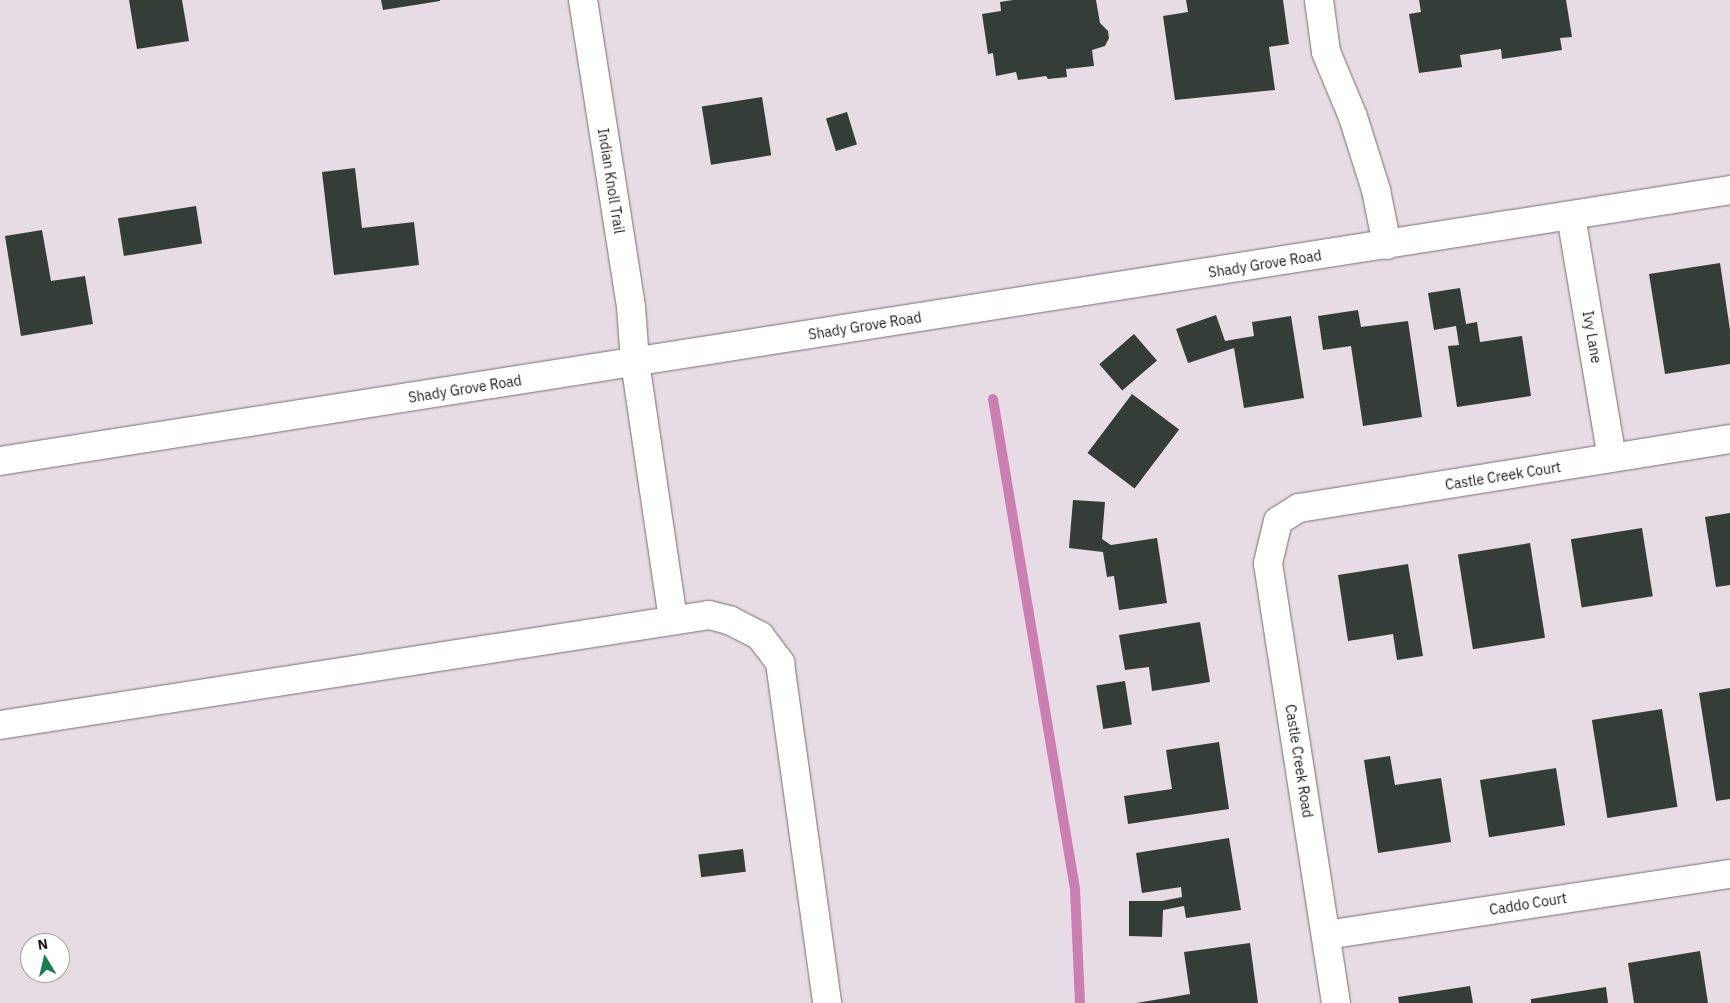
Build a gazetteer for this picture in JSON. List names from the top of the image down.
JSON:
{
  "streets": {
    "street": [
      "Indian Knoll Trail",
      "Shady Grove Road",
      "Ivy Lane",
      "Castle Creek Court",
      "Castle Creek Road",
      "Caddo Court"
    ]
  },
  "crossings": [
    ["Indian Knoll Trail", "Shady Grove Road"],
    ["Shady Grove Road", "Ivy Lane"],
    ["Ivy Lane", "Castle Creek Court"],
    ["Castle Creek Court", "Castle Creek Road"],
    ["Castle Creek Road", "Caddo Court"]
  ],
  "north": "top"
}
